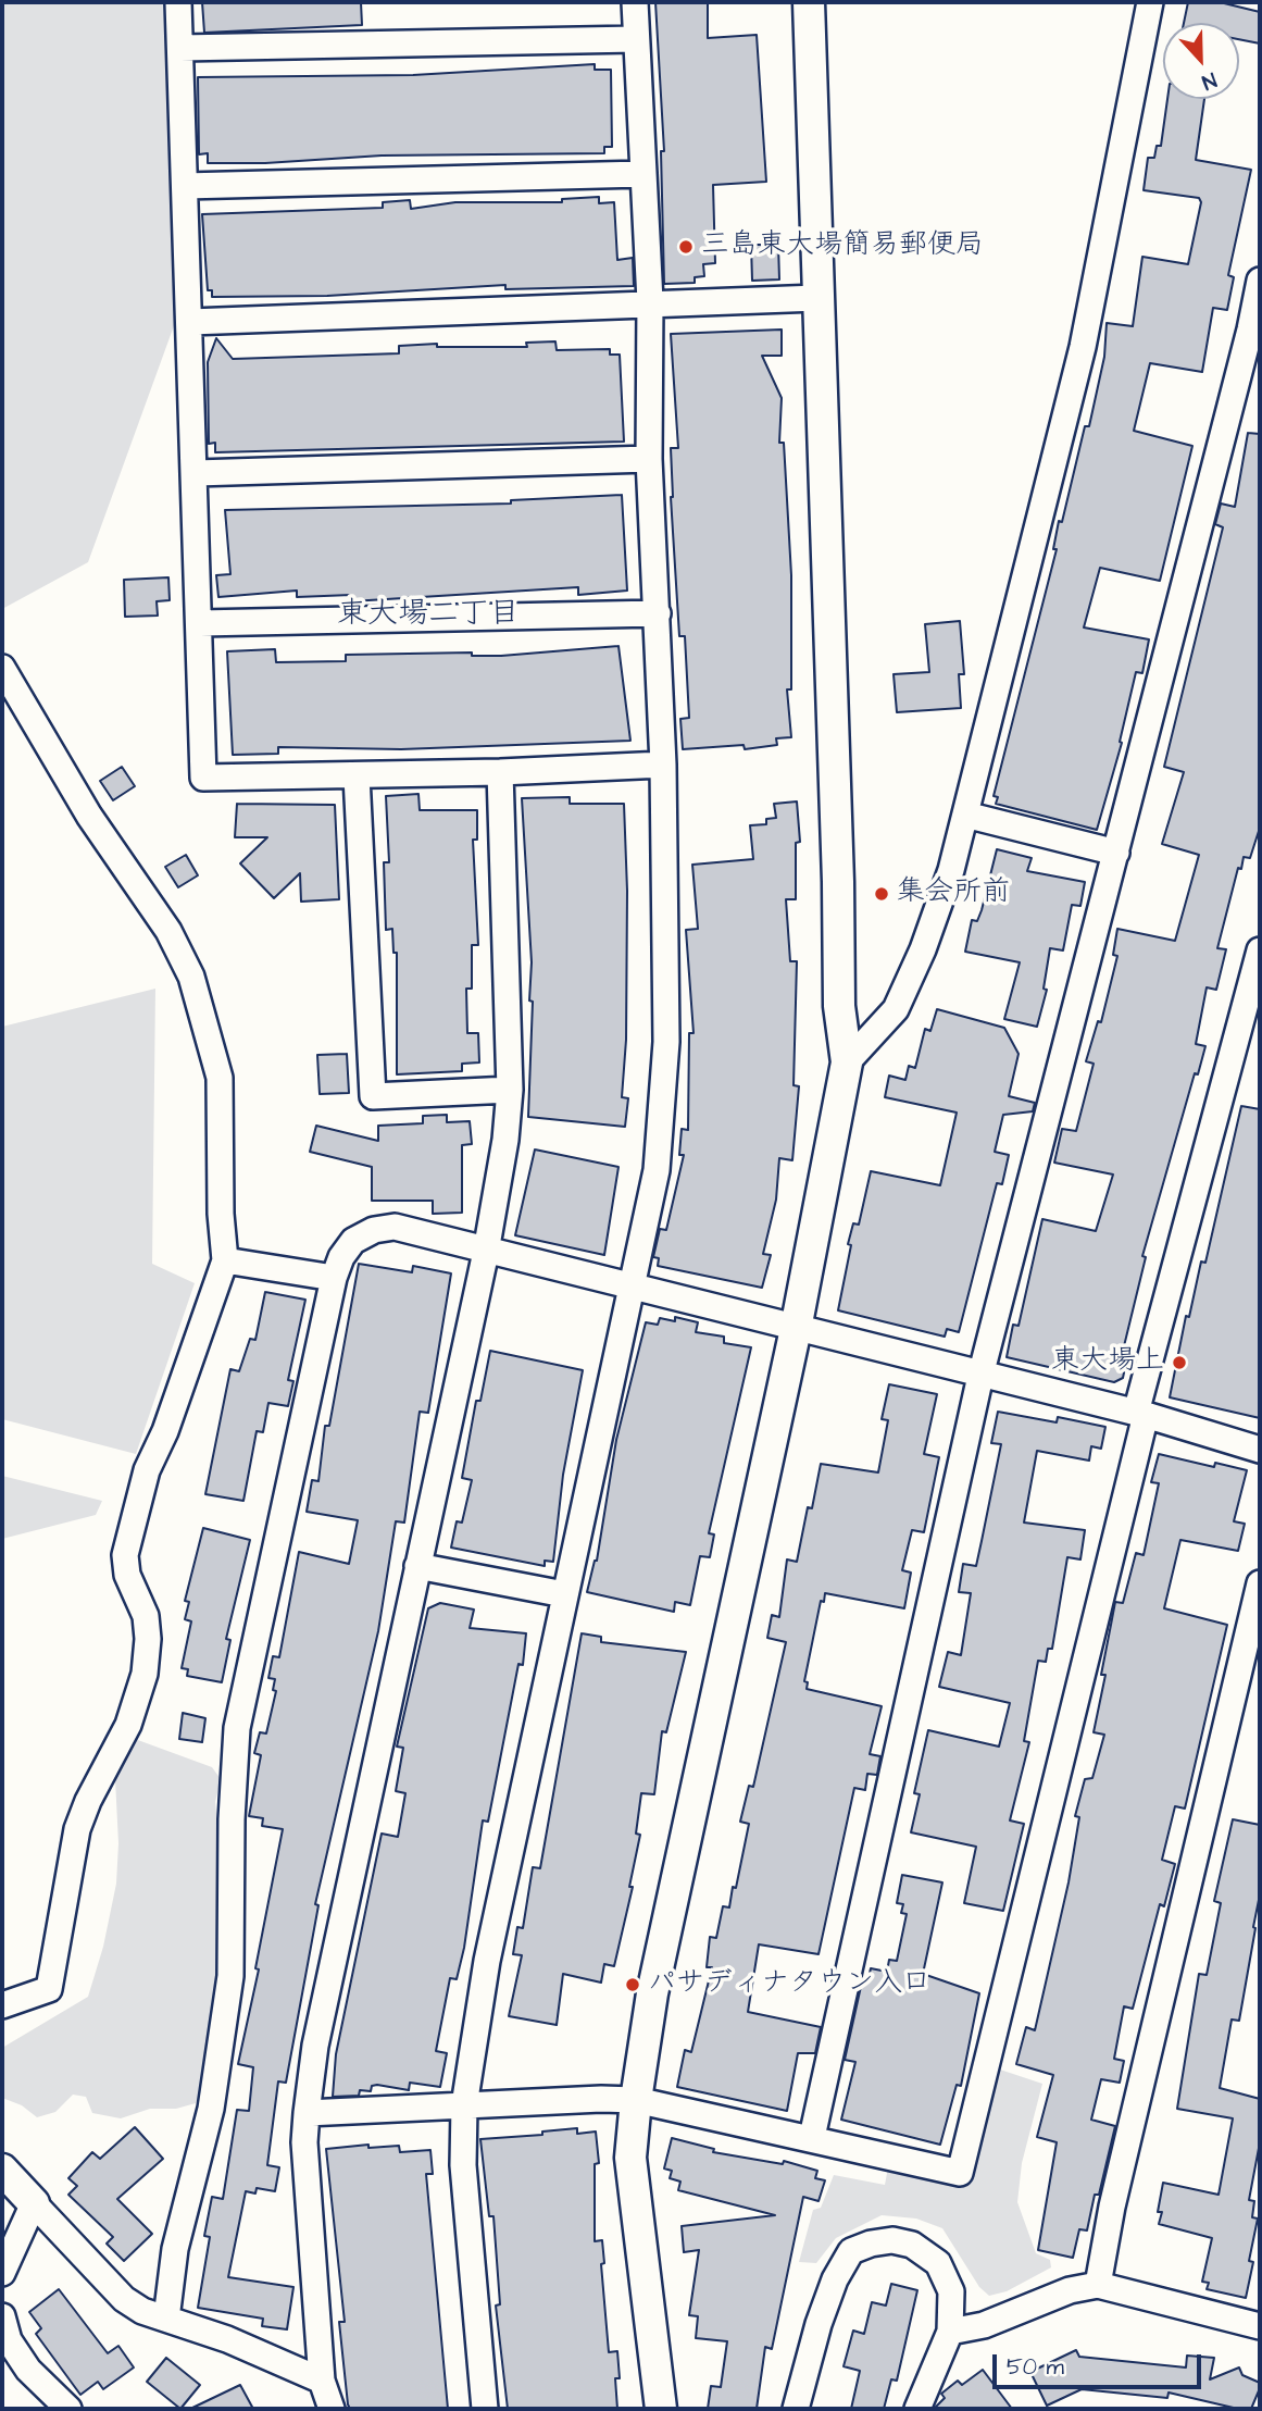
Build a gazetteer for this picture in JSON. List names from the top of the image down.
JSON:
{
  "districts": ["東大場二丁目"],
  "places": [
    "三島東大場簡易郵便局",
    "集会所前",
    "東大場上",
    "パサディナタウン入口"
  ],
  "scale_bar": "50 m",
  "north": "bottom"
}
